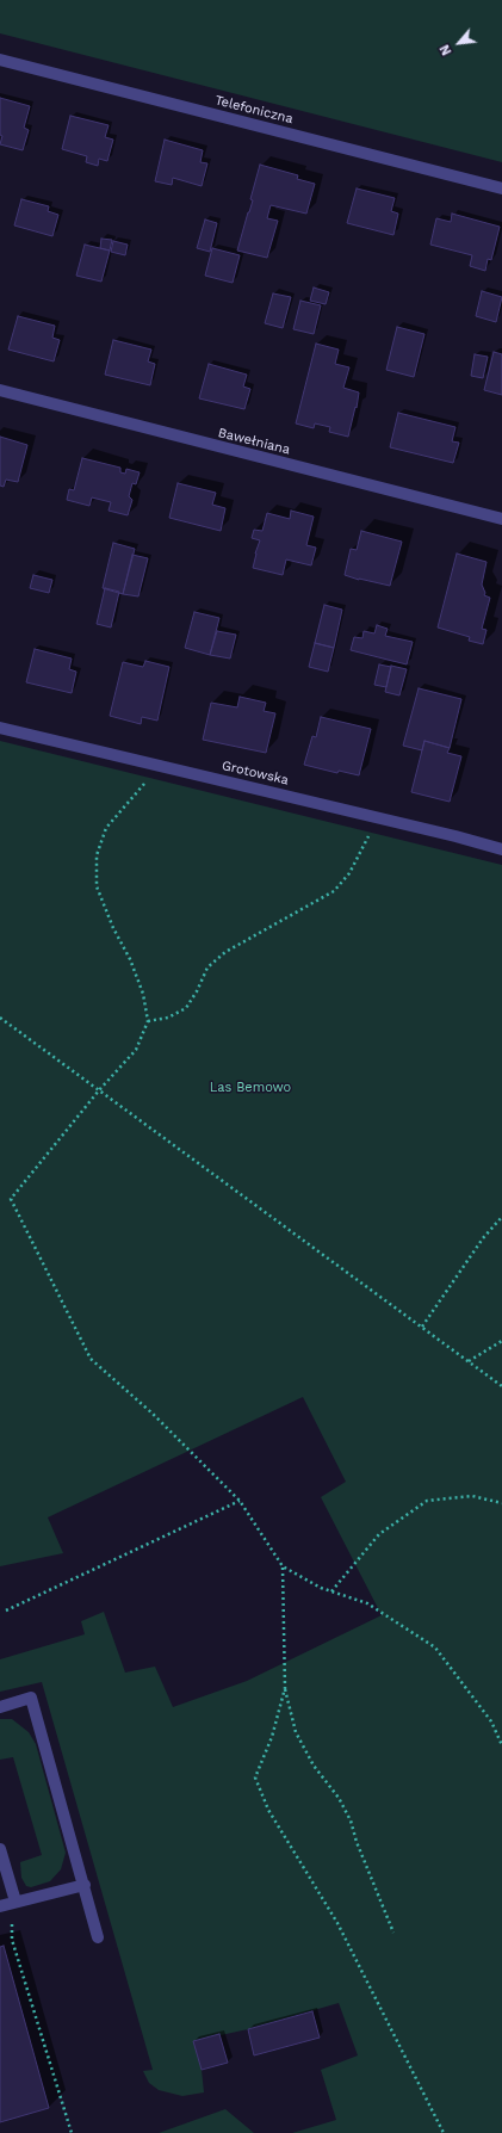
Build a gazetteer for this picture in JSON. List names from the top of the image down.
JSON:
{
  "streets": {
    "street": ["Telefoniczna", "Bawełniana", "Grotowska"]
  },
  "parks": ["Las Bemowo"],
  "north": "bottom left"
}
